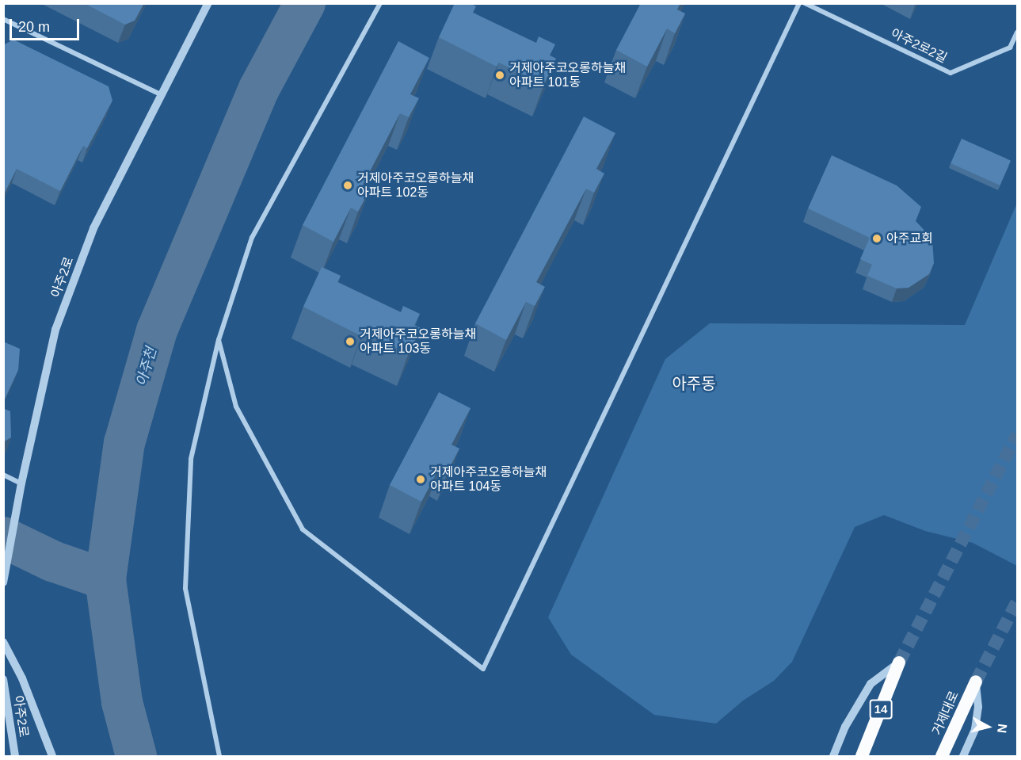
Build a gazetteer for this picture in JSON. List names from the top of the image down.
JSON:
{
  "streets": {
    "highway": ["14", "거제대로"],
    "street": ["아주2로2길", "아주2로"]
  },
  "districts": ["아주동"],
  "water": ["아주천"],
  "places": [
    "거제아주코오롱하늘채 아파트 101동",
    "거제아주코오롱하늘채 아파트 102동",
    "아주교회",
    "거제아주코오롱하늘채 아파트 103동",
    "거제아주코오롱하늘채 아파트 104동"
  ],
  "scale_bar": "20 m",
  "north": "right"
}
